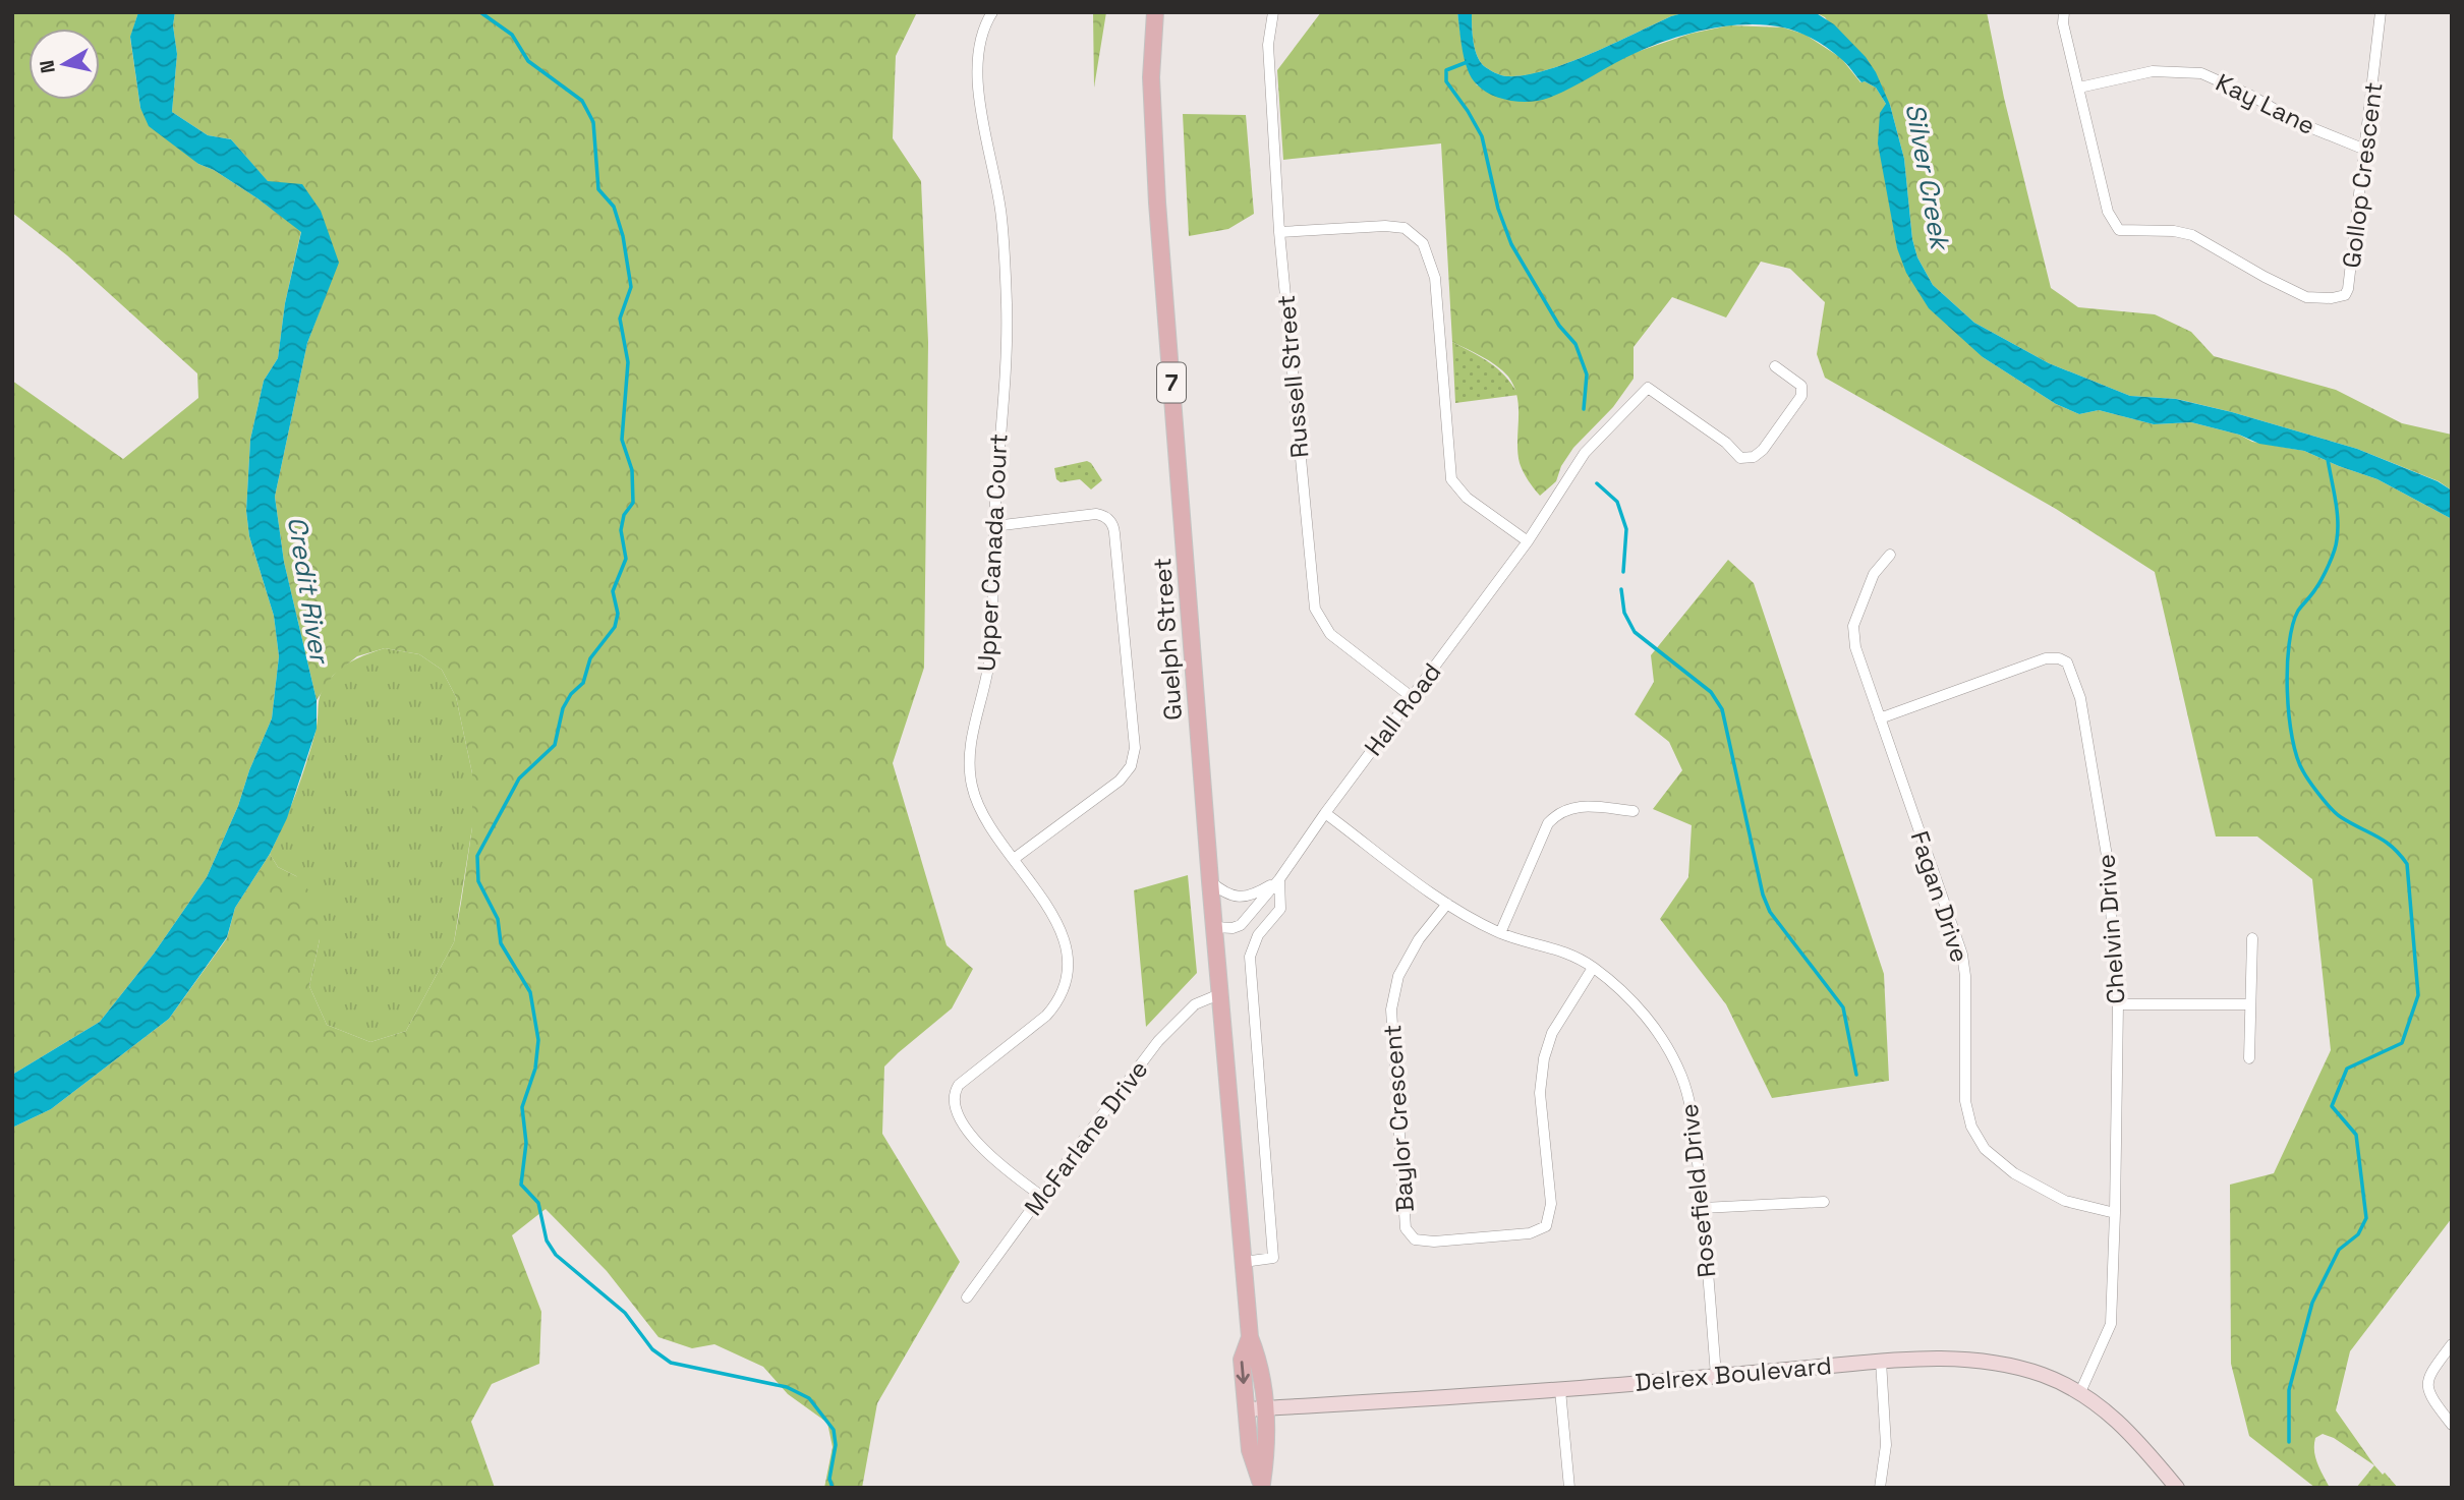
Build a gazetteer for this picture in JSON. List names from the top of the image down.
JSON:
{
  "streets": {
    "main road": ["7", "Guelph Street"],
    "street": [
      "Kay Lane",
      "Gollop Crescent",
      "Russell Street",
      "Upper Canada Court",
      "Hall Road",
      "Fagan Drive",
      "Chelvin Drive",
      "Baylor Crescent",
      "McFarlane Drive",
      "Rosefield Drive",
      "Delrex Boulevard"
    ]
  },
  "crossings": [
    ["Kay Lane", "Gollop Crescent"],
    ["Russell Street", "Hall Road"],
    ["Upper Canada Court", "McFarlane Drive"],
    ["Guelph Street", "Hall Road"],
    ["Guelph Street", "McFarlane Drive"],
    ["Guelph Street", "Delrex Boulevard"],
    ["Hall Road", "Rosefield Drive"],
    ["Fagan Drive", "Chelvin Drive"],
    ["Chelvin Drive", "Delrex Boulevard"],
    ["Baylor Crescent", "Rosefield Drive"],
    ["Rosefield Drive", "Delrex Boulevard"]
  ],
  "water": ["Silver Creek", "Credit River"],
  "north": "left"
}
